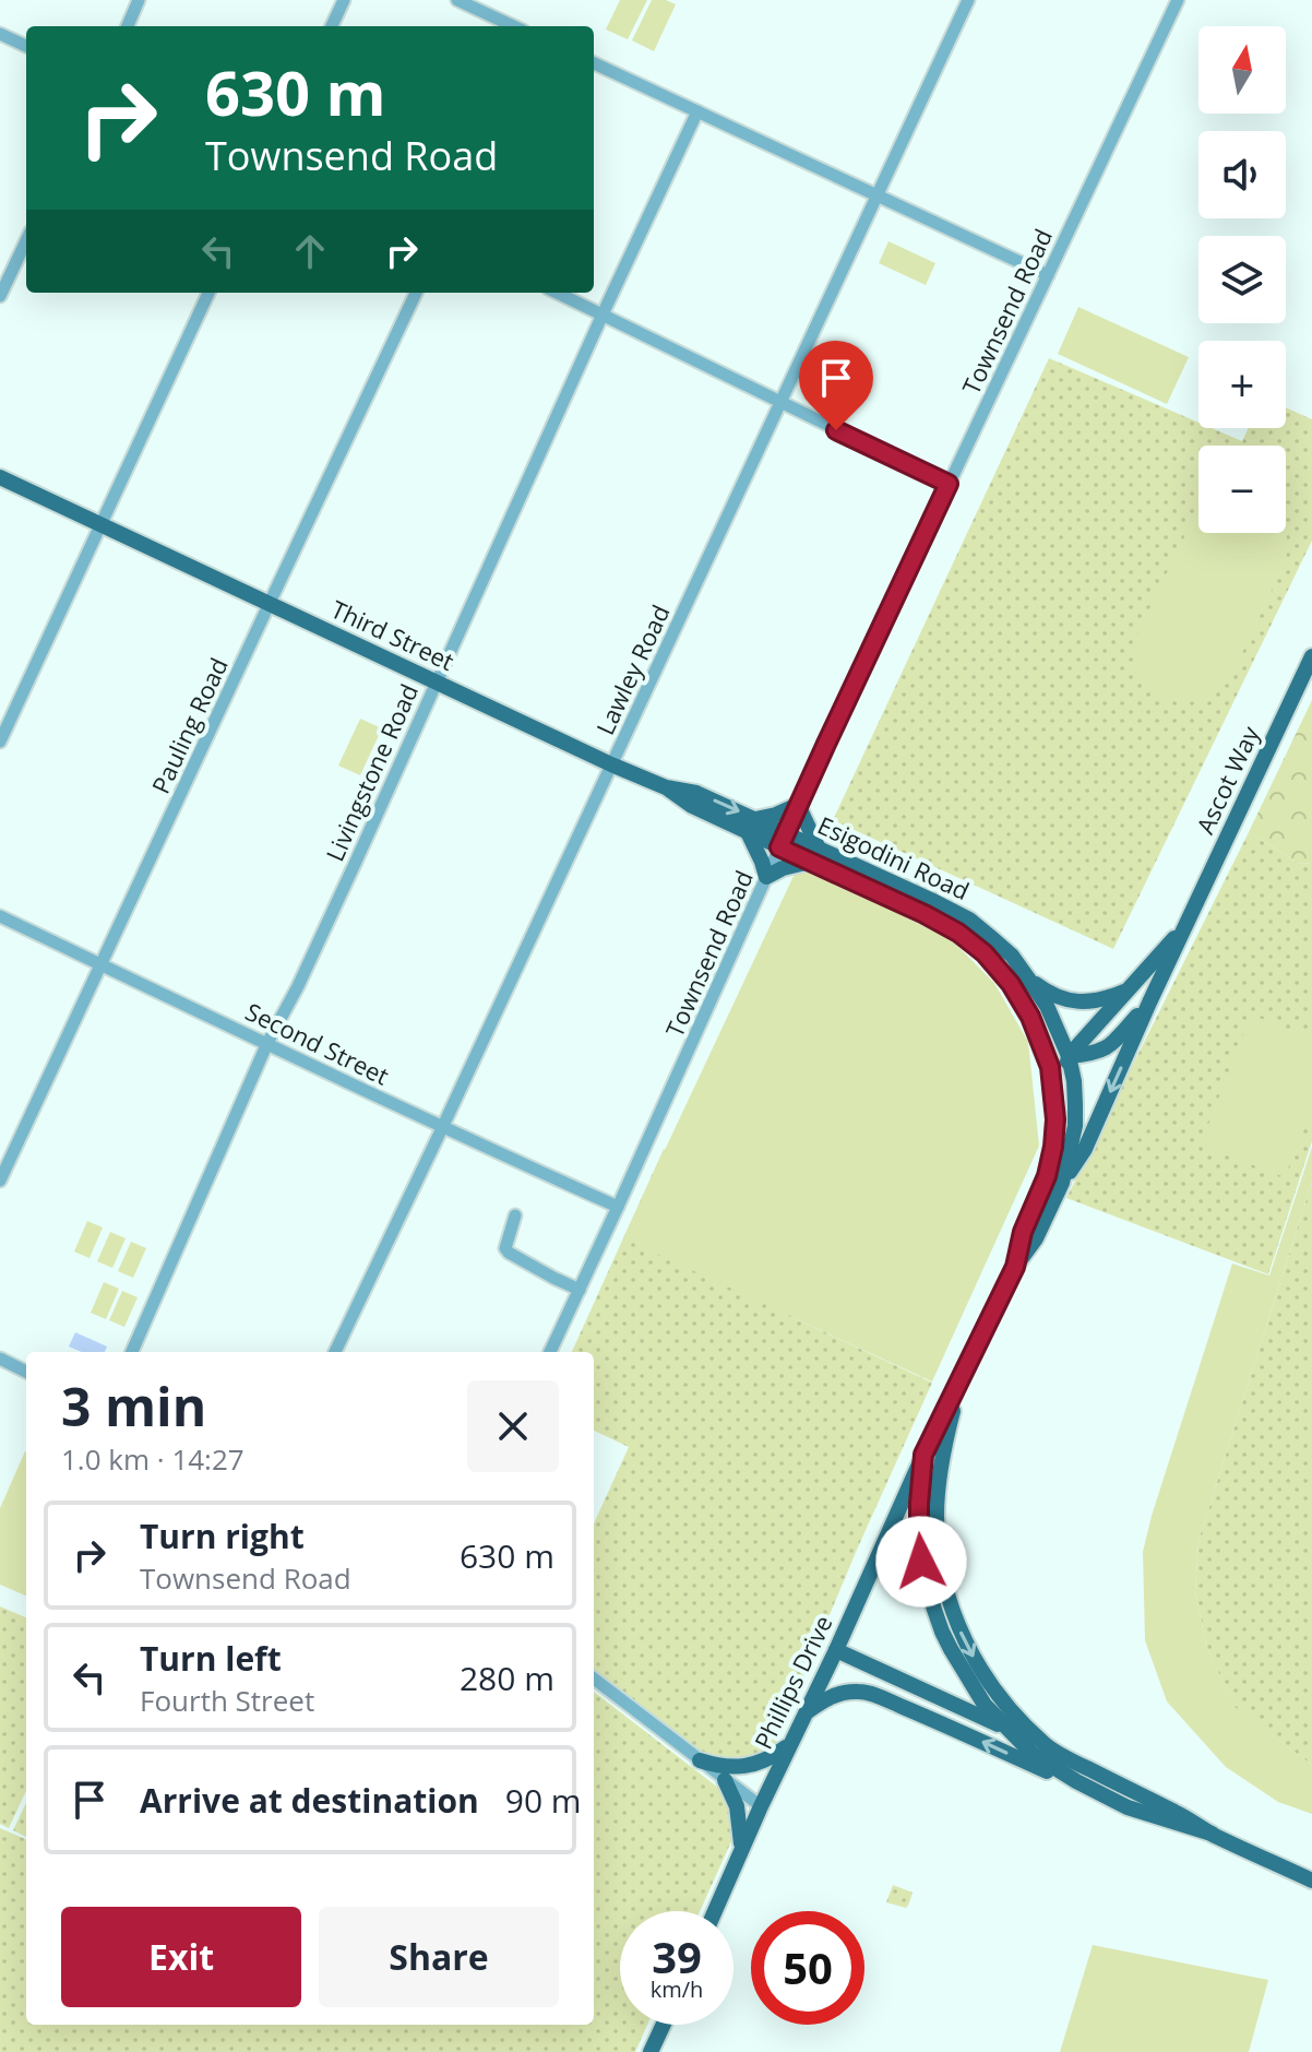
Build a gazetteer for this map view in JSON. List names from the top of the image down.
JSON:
{
  "streets": {
    "main road": [
      "Third Street",
      "Ascot Way",
      "Esigodini Road",
      "Phillips Drive"
    ],
    "street": [
      "Townsend Road",
      "Lawley Road",
      "Pauling Road",
      "Livingstone Road",
      "Second Street"
    ]
  },
  "crossings": [
    ["Townsend Road", "Third Street"],
    ["Townsend Road", "Esigodini Road"],
    ["Townsend Road", "Second Street"],
    ["Third Street", "Lawley Road"],
    ["Third Street", "Pauling Road"],
    ["Third Street", "Livingstone Road"],
    ["Third Street", "Esigodini Road"],
    ["Lawley Road", "Second Street"],
    ["Pauling Road", "Second Street"],
    ["Livingstone Road", "Second Street"],
    ["Esigodini Road", "Phillips Drive"]
  ],
  "north": "top",
  "page": {
    "map_buttons": ["+", "−"],
    "turn": ["630 m", "Townsend Road"],
    "heading": ["3 min", "1.0 km · 14:27"],
    "list": [
      {
        "name": "Turn right",
        "note": "Townsend Road",
        "value": "630 m"
      },
      {
        "name": "Turn left",
        "note": "Fourth Street",
        "value": "280 m"
      },
      {
        "name": "Arrive at destination",
        "value": "90 m"
      }
    ],
    "buttons": ["Exit", "Share"],
    "speed": "39 km/h",
    "limit": "50"
  }
}
